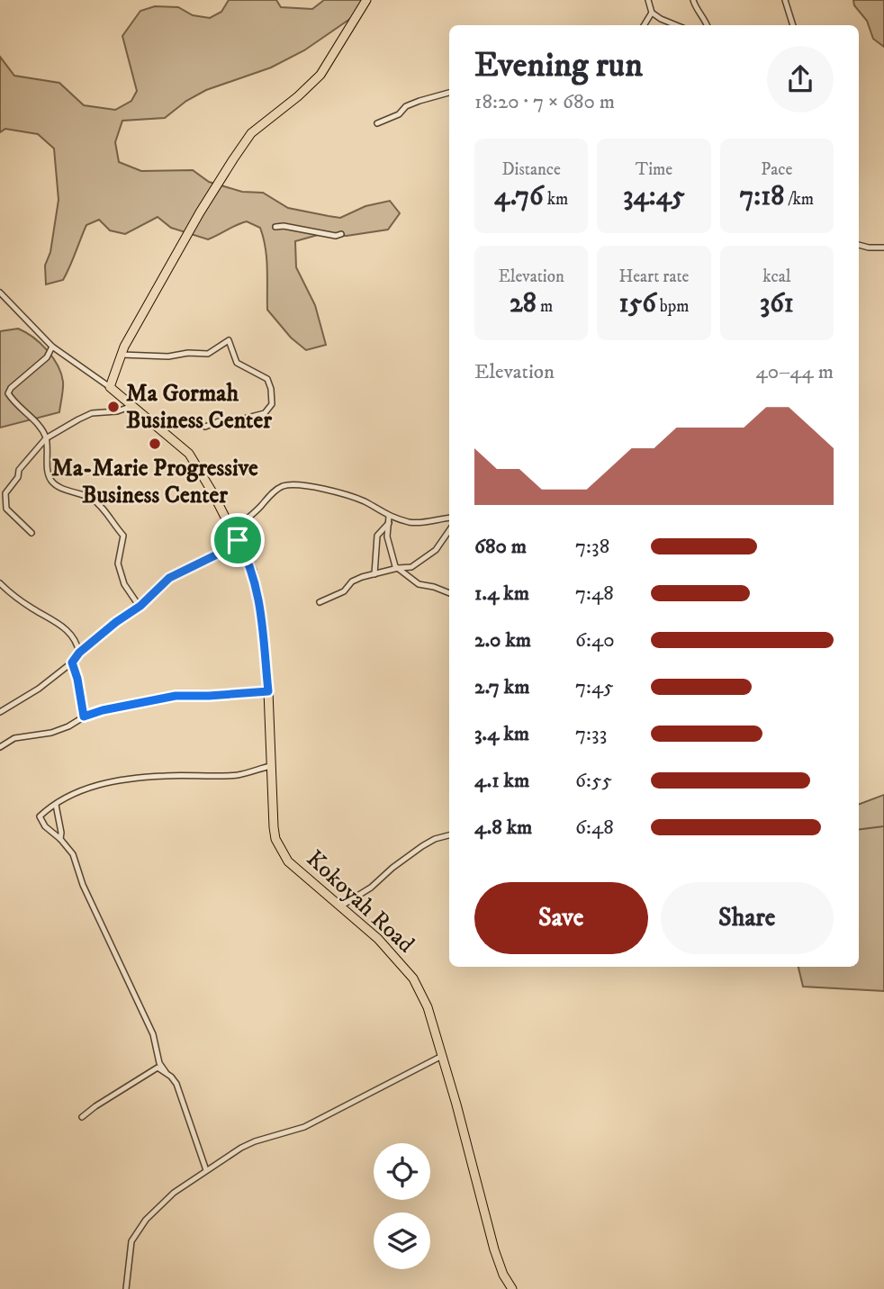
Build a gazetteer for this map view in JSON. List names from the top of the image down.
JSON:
{
  "streets": {
    "main road": ["Kokoyah Road"]
  },
  "places": ["Ma Gormah Business Center", "Ma-Marie Progressive Business Center"],
  "page": {
    "heading": ["Evening run", "18:20 · 7 × 680 m"],
    "stats": [
      ["Distance", "4.76 km"],
      ["Time", "34:45"],
      ["Pace", "7:18 /km"],
      ["Elevation", "28 m"],
      ["Heart rate", "156 bpm"],
      ["kcal", "361"]
    ],
    "chart": ["Elevation", "40–44 m"],
    "list": [
      {
        "name": "680 m",
        "note": "7:38"
      },
      {
        "name": "1.4 km",
        "note": "7:48"
      },
      {
        "name": "2.0 km",
        "note": "6:40"
      },
      {
        "name": "2.7 km",
        "note": "7:45"
      },
      {
        "name": "3.4 km",
        "note": "7:33"
      },
      {
        "name": "4.1 km",
        "note": "6:55"
      },
      {
        "name": "4.8 km",
        "note": "6:48"
      }
    ],
    "buttons": ["Save", "Share"]
  }
}
